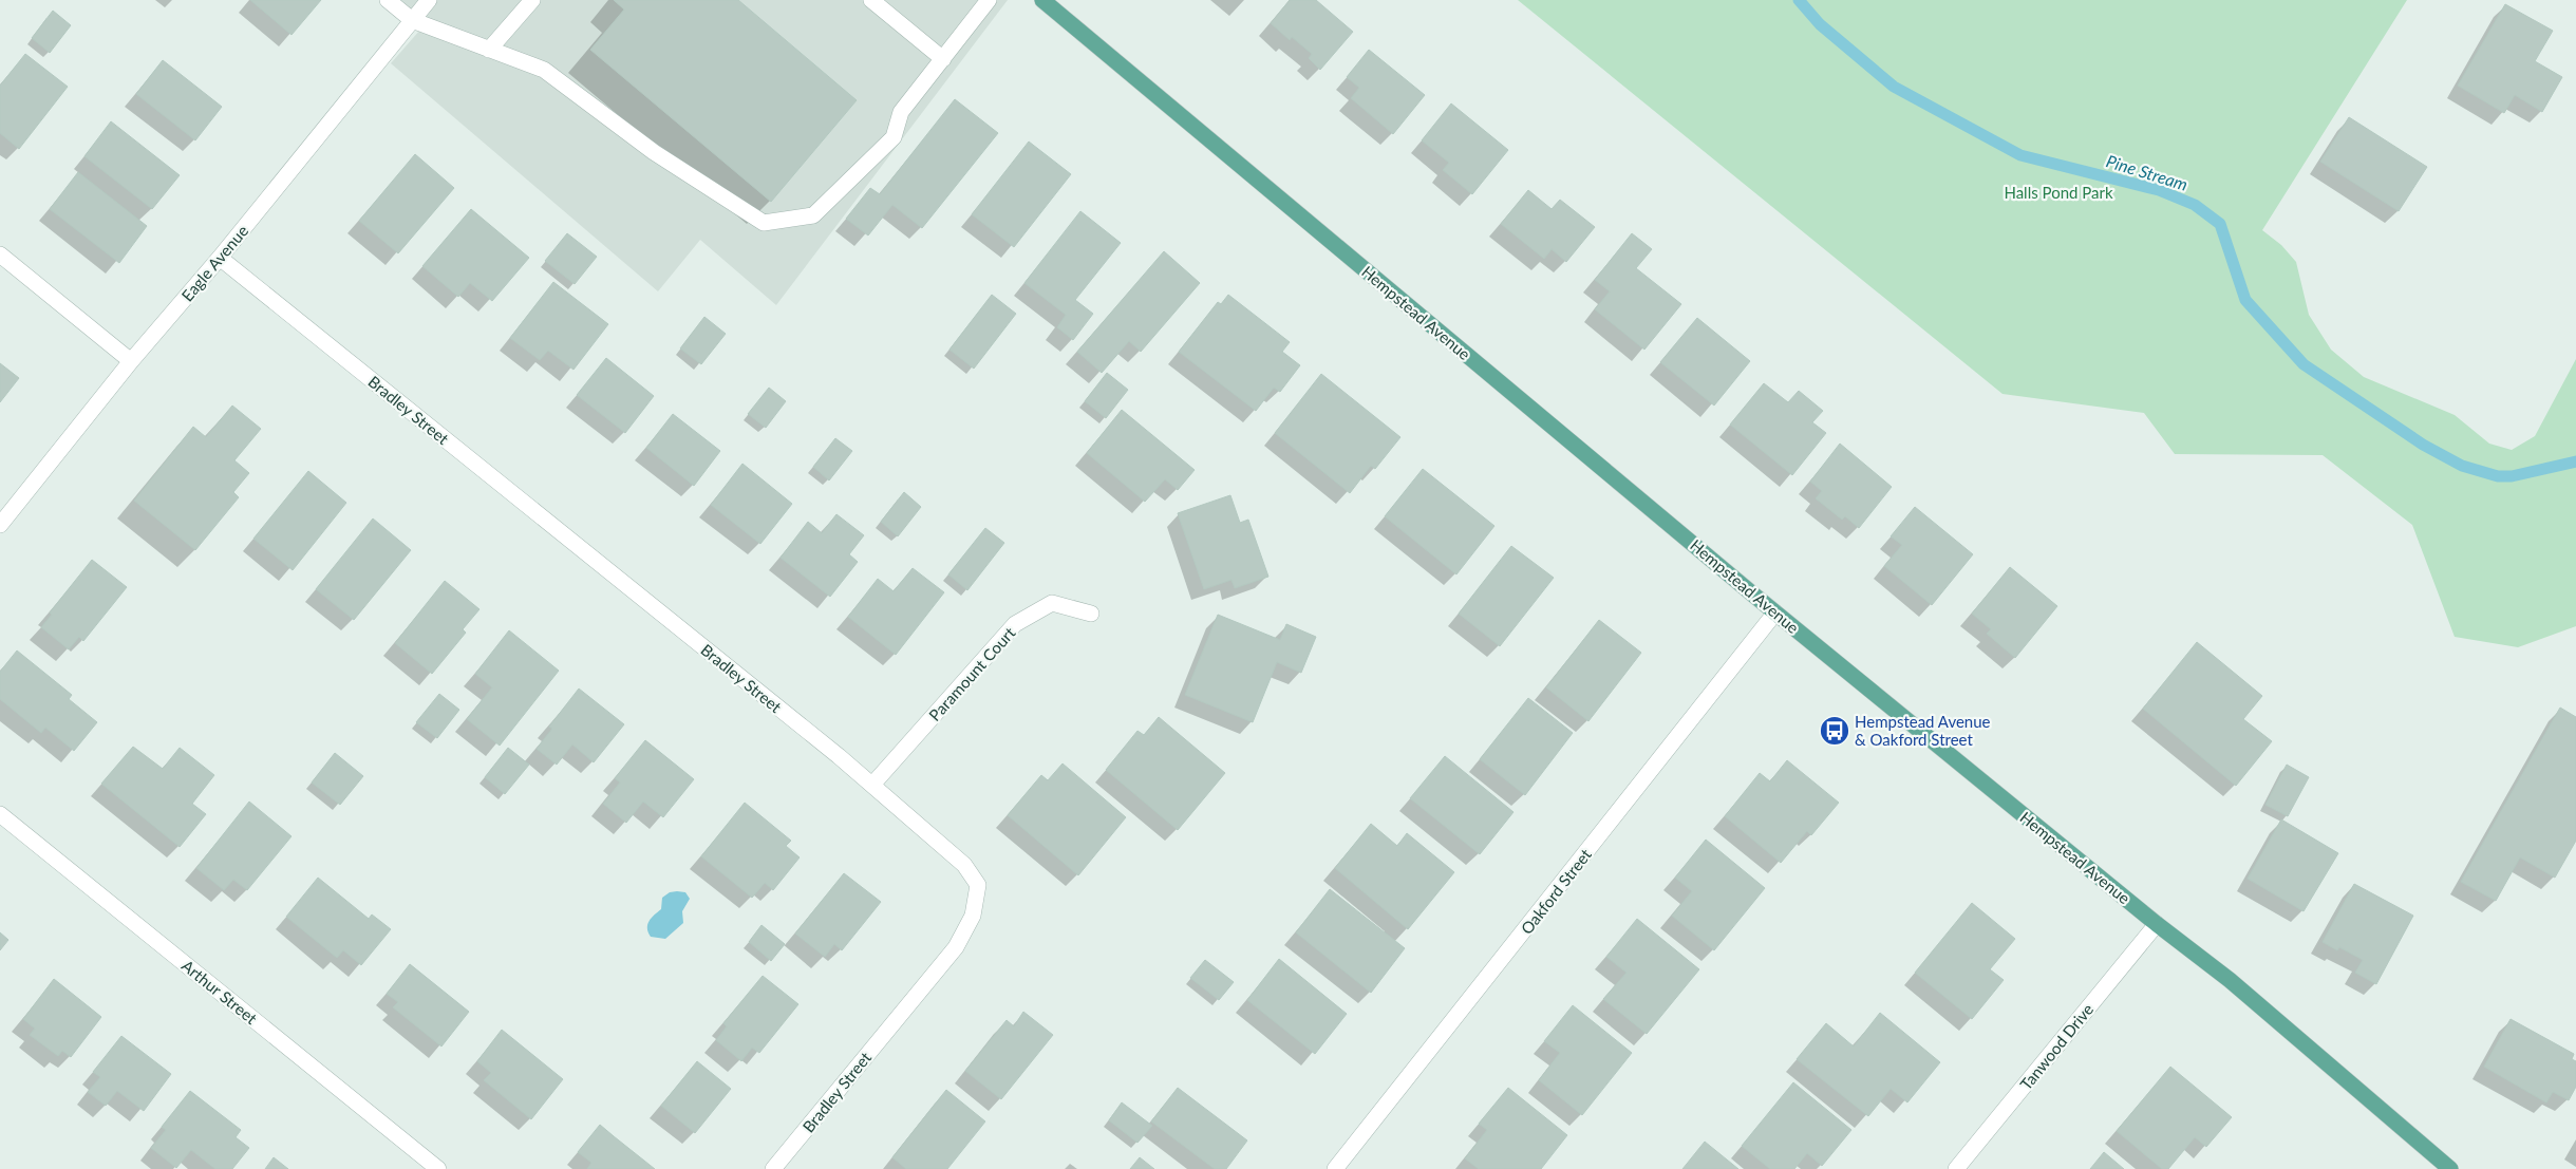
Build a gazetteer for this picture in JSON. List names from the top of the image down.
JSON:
{
  "streets": {
    "main road": ["Hempstead Avenue"],
    "street": [
      "Eagle Avenue",
      "Bradley Street",
      "Paramount Court",
      "Oakford Street",
      "Arthur Street",
      "Tanwood Drive"
    ]
  },
  "crossings": [
    ["Eagle Avenue", "Bradley Street"],
    ["Hempstead Avenue", "Oakford Street"],
    ["Hempstead Avenue", "Tanwood Drive"],
    ["Bradley Street", "Paramount Court"]
  ],
  "water": ["Pine Stream"],
  "parks": ["Halls Pond Park"],
  "places": {
    "bus stop": ["Hempstead Avenue & Oakford Street"]
  }
}
